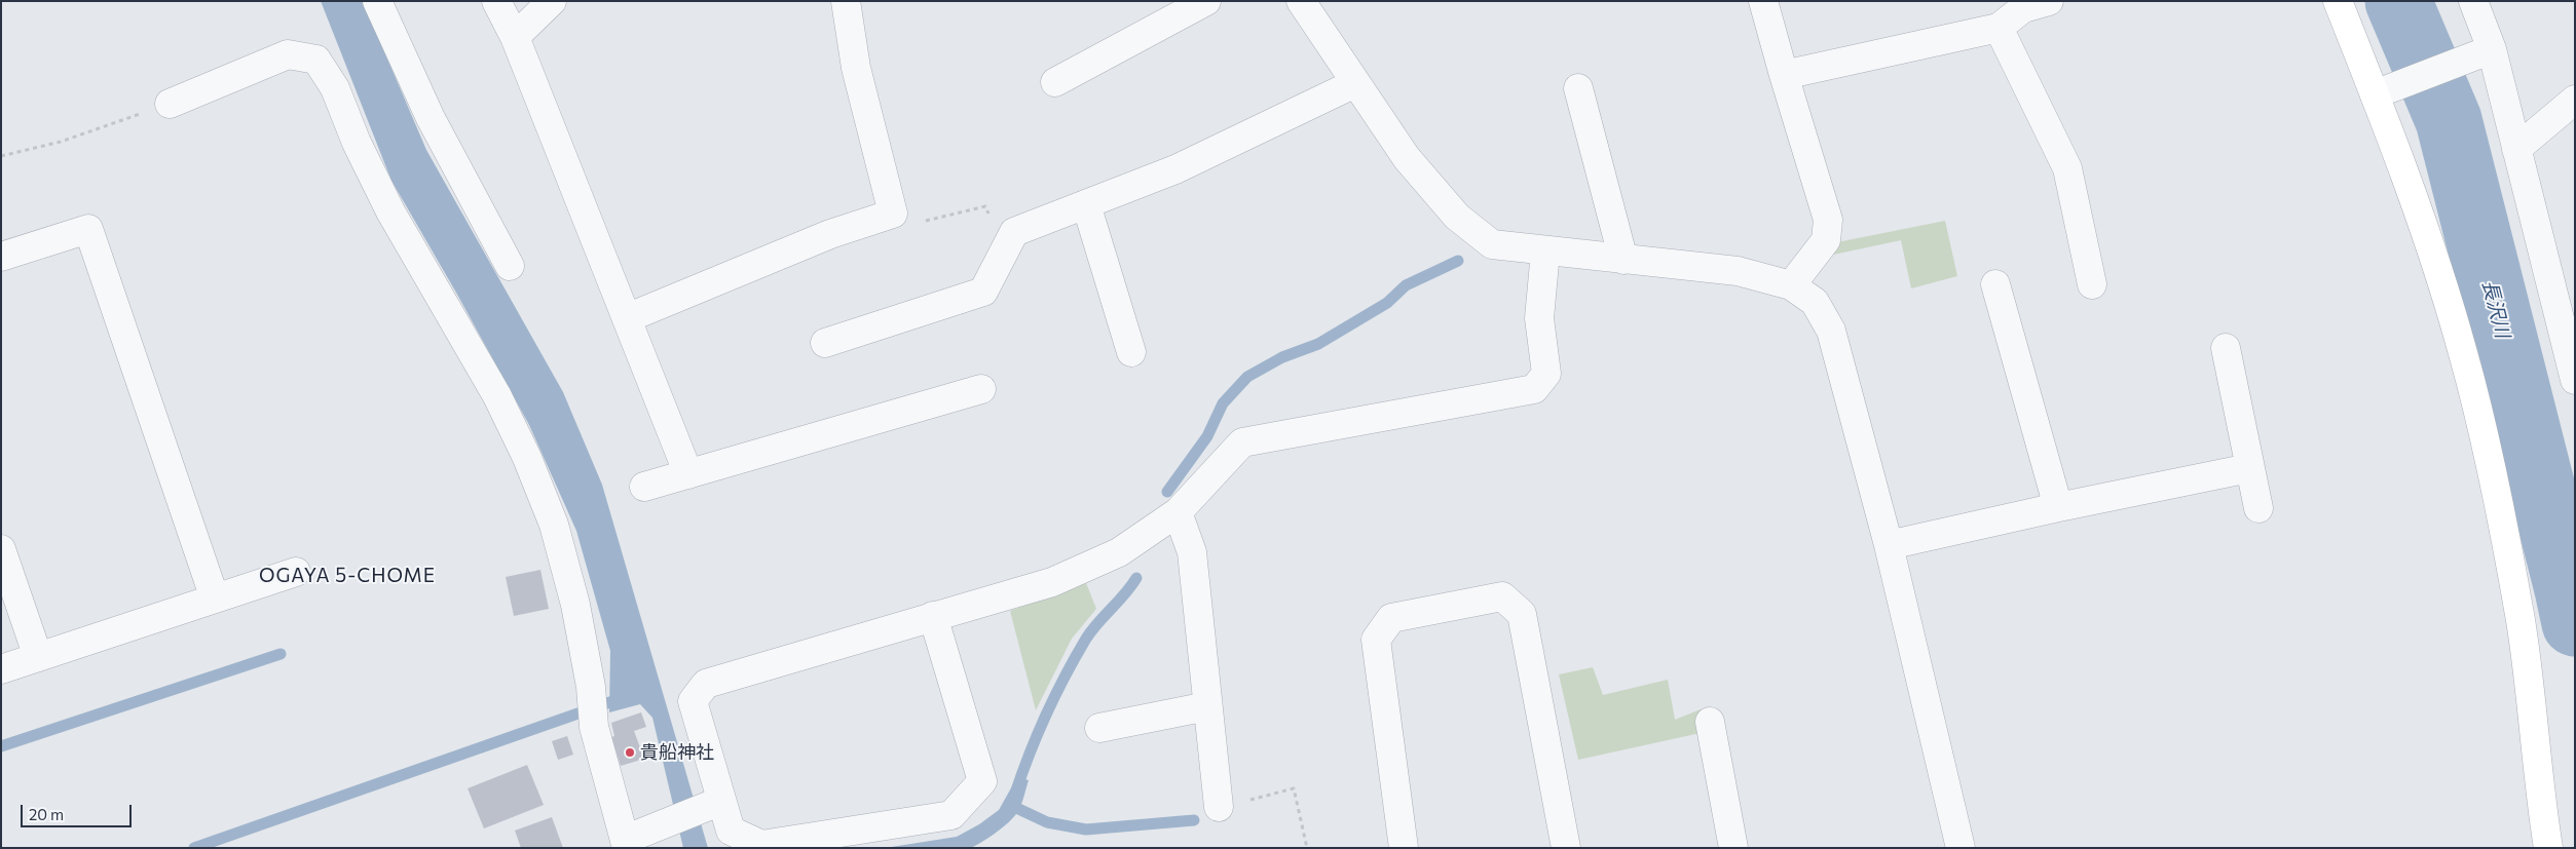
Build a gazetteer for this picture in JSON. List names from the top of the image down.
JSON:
{
  "districts": ["OGAYA 5-CHOME"],
  "water": ["長沢川"],
  "places": ["貴船神社"],
  "scale_bar": "20 m"
}
